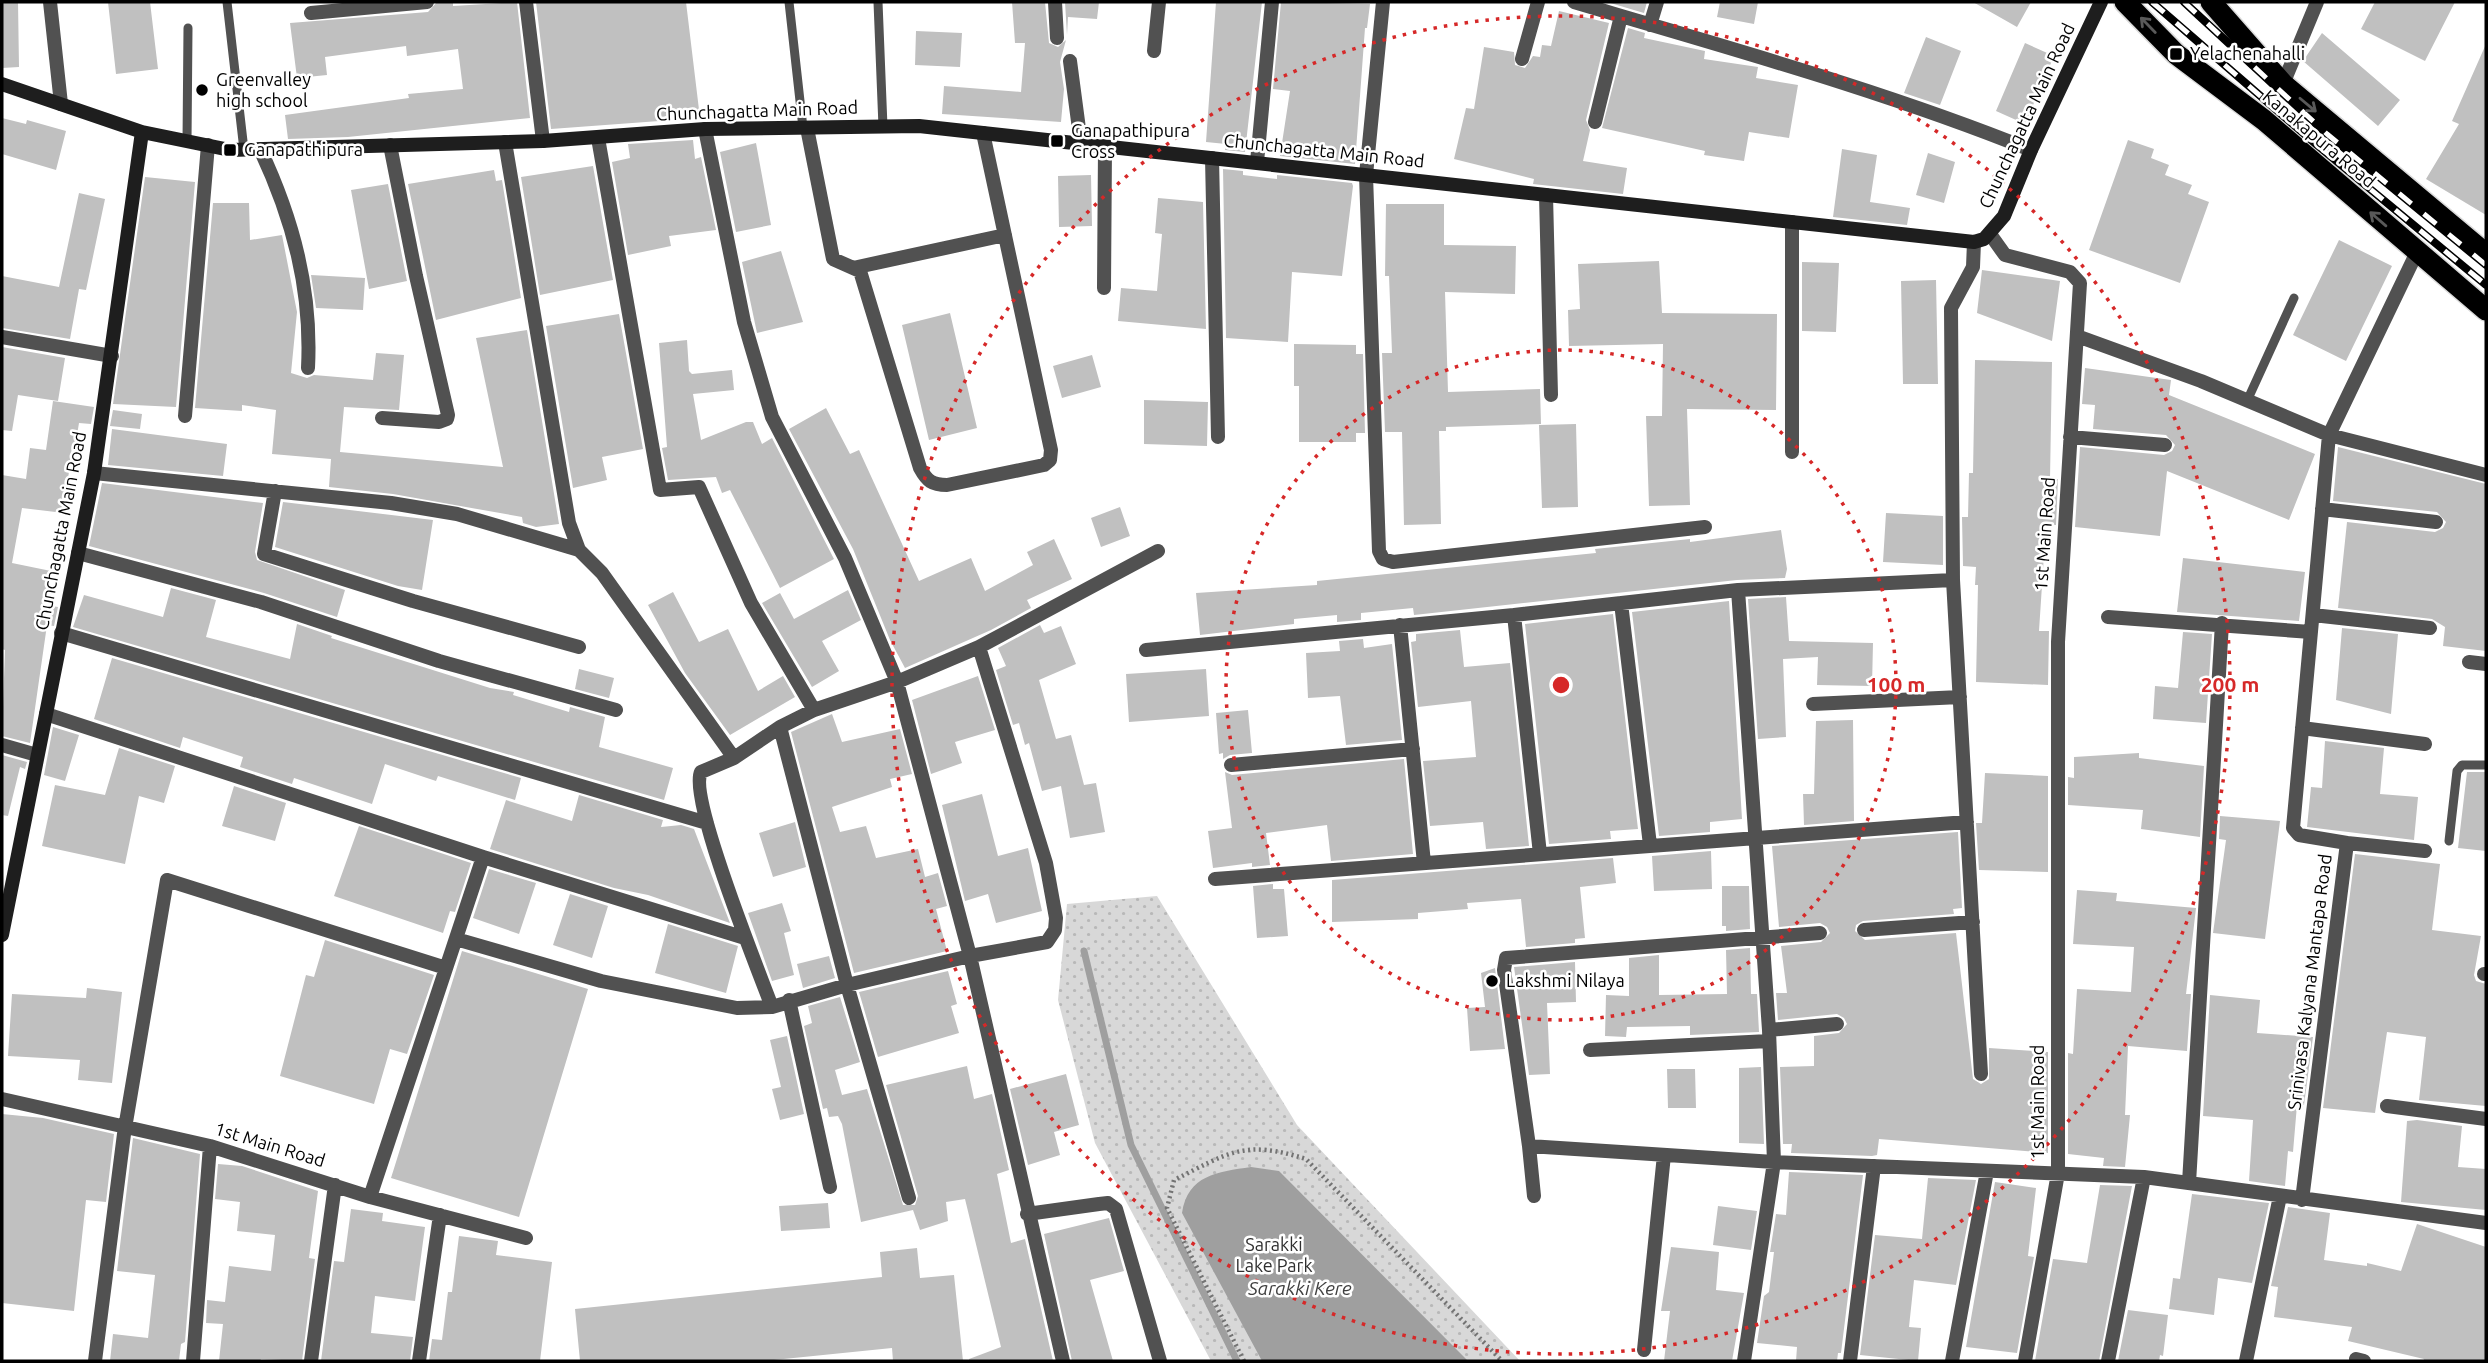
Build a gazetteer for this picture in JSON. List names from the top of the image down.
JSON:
{
  "streets": {
    "highway": ["Kanakapura Road"],
    "street": ["Chunchagatta Main Road", "1st Main Road", "Srinivasa Kalyana Mantapa Road"]
  },
  "crossings": [
    ["Chunchagatta Main Road", "1st Main Road"]
  ],
  "water": ["Sarakki Kere"],
  "parks": ["Sarakki Lake Park"],
  "places": {
    "transit": ["Yelachenahalli", "Ganapathipura Cross", "Ganapathipura"],
    "other": ["Greenvalley high school", "Lakshmi Nilaya"]
  },
  "rings": ["100 m", "200 m"]
}
